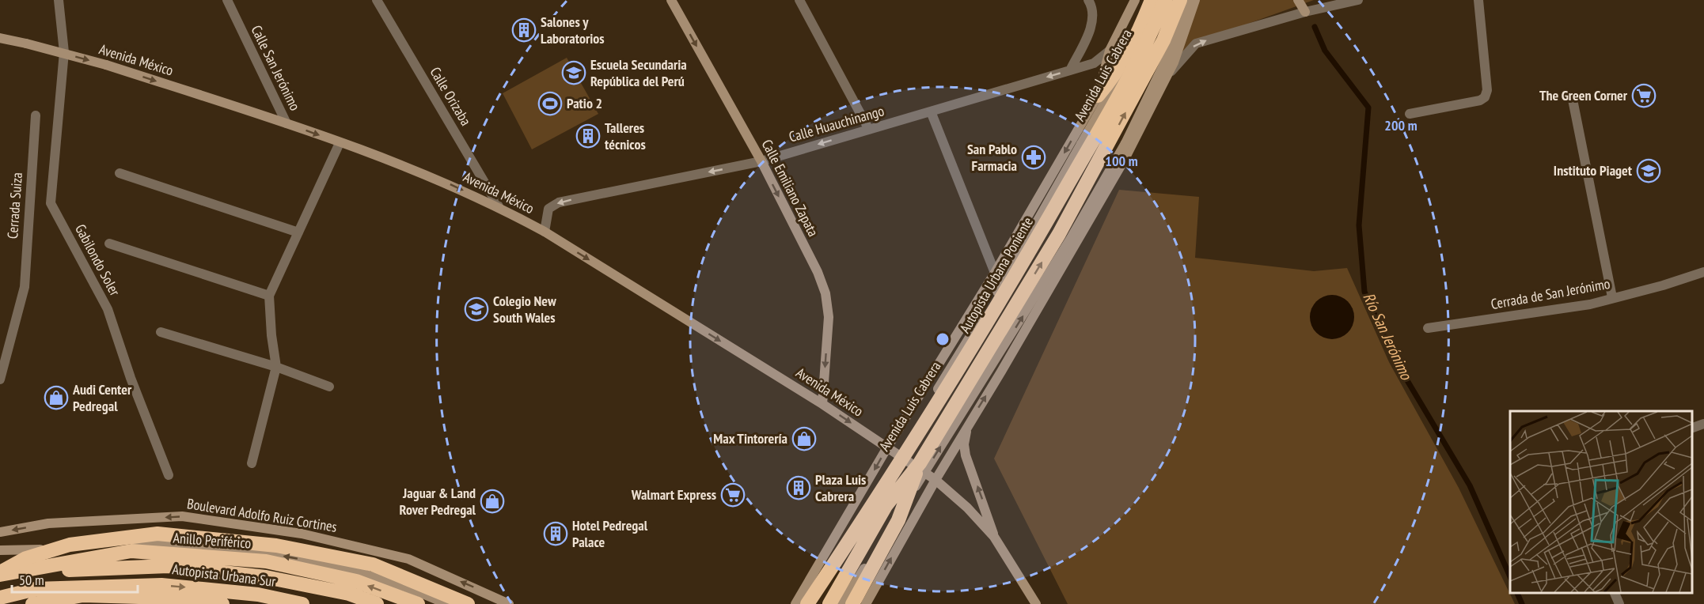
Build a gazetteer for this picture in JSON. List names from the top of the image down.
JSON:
{
  "streets": {
    "highway": ["Autopista Urbana Poniente", "Anillo Periférico", "Autopista Urbana Sur"],
    "main road": [
      "Avenida México",
      "Avenida Luis Cabrera",
      "Calle Emiliano Zapata",
      "Boulevard Adolfo Ruiz Cortines"
    ],
    "street": [
      "Calle San Jerónimo",
      "Calle Orizaba",
      "Calle Huauchinango",
      "Cerrada Suiza",
      "Gabilondo Soler",
      "Cerrada de San Jerónimo"
    ]
  },
  "crossings": [
    ["Avenida México", "Calle San Jerónimo"],
    ["Avenida México", "Avenida Luis Cabrera"],
    ["Avenida México", "Calle Orizaba"],
    ["Avenida México", "Calle Huauchinango"],
    ["Avenida México", "Calle Emiliano Zapata"],
    ["Avenida Luis Cabrera", "Calle Huauchinango"],
    ["Calle Huauchinango", "Calle Emiliano Zapata"]
  ],
  "one_way": ["Avenida México", "Calle Huauchinango", "Calle Emiliano Zapata"],
  "water": ["Río San Jerónimo"],
  "places": {
    "building": [
      "Salones y Laboratorios",
      "Talleres técnicos",
      "Plaza Luis Cabrera",
      "Hotel Pedregal Palace"
    ],
    "school or university": ["Escuela Secundaria República del Perú", "Instituto Piaget", "Colegio New South Wales"],
    "supermarket": ["The Green Corner", "Walmart Express"],
    "sports": ["Patio 2"],
    "pharmacy": ["San Pablo Farmacia"],
    "shop": ["Audi Center Pedregal", "Max Tintorería", "Jaguar & Land Rover Pedregal"]
  },
  "scale_bar": "50 m",
  "rings": ["200 m", "100 m"]
}
